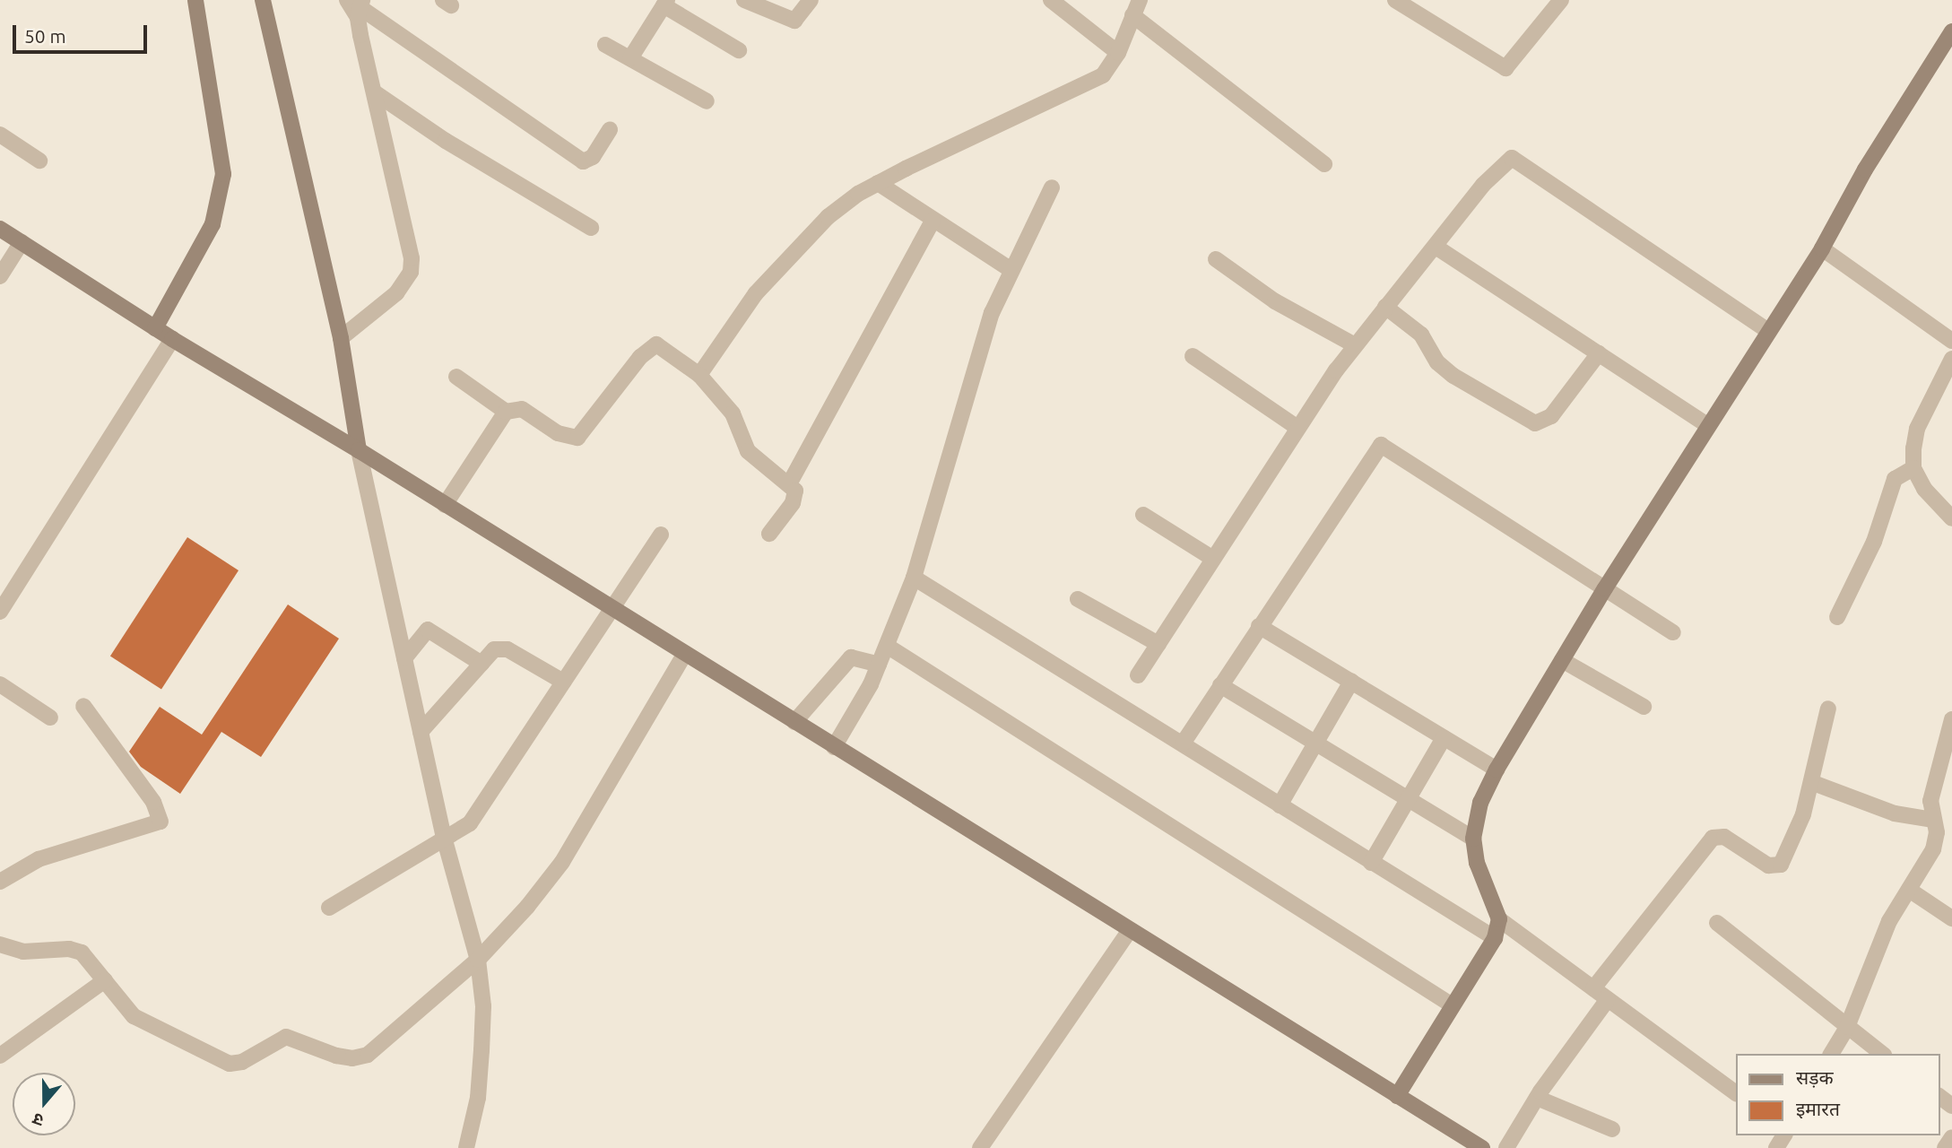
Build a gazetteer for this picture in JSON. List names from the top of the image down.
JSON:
{
  "legend": ["सड़क", "इमारत"],
  "scale_bar": "50 m",
  "north": "bottom"
}
